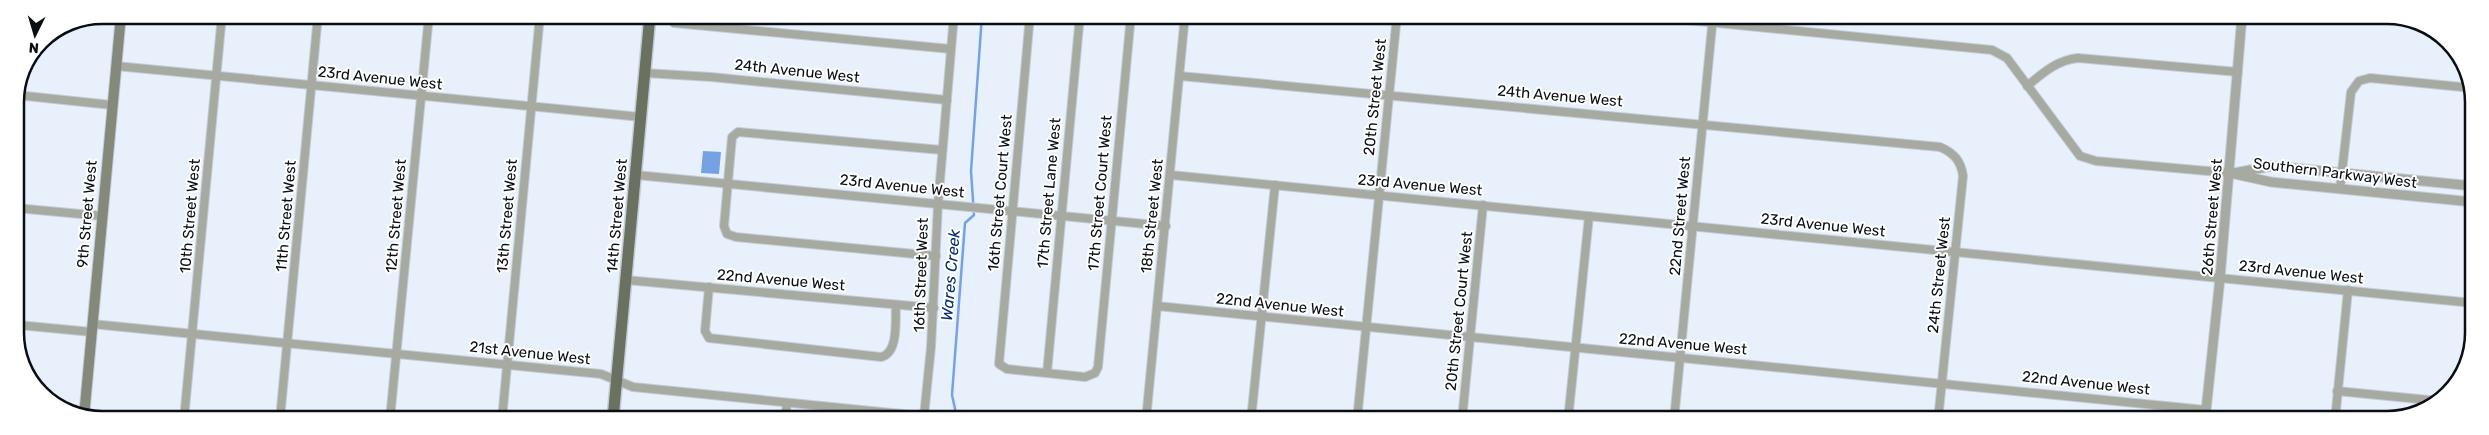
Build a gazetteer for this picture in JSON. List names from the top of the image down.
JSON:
{
  "streets": {
    "main road": ["9th Street West", "14th Street West"],
    "street": [
      "24th Avenue West",
      "23rd Avenue West",
      "20th Street West",
      "Southern Parkway West",
      "16th Street Court West",
      "17th Street Lane West",
      "17th Street Court West",
      "10th Street West",
      "11th Street West",
      "12th Street West",
      "13th Street West",
      "18th Street West",
      "22nd Street West",
      "26th Street West",
      "16th Street West",
      "24th Street West",
      "22nd Avenue West",
      "20th Street Court West",
      "21st Avenue West"
    ]
  },
  "crossings": [
    ["24th Avenue West", "20th Street West"],
    ["24th Avenue West", "14th Street West"],
    ["24th Avenue West", "18th Street West"],
    ["24th Avenue West", "22nd Street West"],
    ["24th Avenue West", "16th Street West"],
    ["24th Avenue West", "24th Street West"],
    ["23rd Avenue West", "20th Street West"],
    ["23rd Avenue West", "16th Street Court West"],
    ["23rd Avenue West", "17th Street Lane West"],
    ["23rd Avenue West", "17th Street Court West"],
    ["23rd Avenue West", "9th Street West"],
    ["23rd Avenue West", "10th Street West"],
    ["23rd Avenue West", "11th Street West"],
    ["23rd Avenue West", "12th Street West"],
    ["23rd Avenue West", "13th Street West"],
    ["23rd Avenue West", "14th Street West"],
    ["23rd Avenue West", "18th Street West"],
    ["23rd Avenue West", "22nd Street West"],
    ["23rd Avenue West", "26th Street West"],
    ["23rd Avenue West", "16th Street West"],
    ["23rd Avenue West", "24th Street West"],
    ["23rd Avenue West", "20th Street Court West"],
    ["20th Street West", "22nd Avenue West"],
    ["Southern Parkway West", "26th Street West"],
    ["16th Street Court West", "17th Street Lane West"],
    ["16th Street Court West", "17th Street Court West"],
    ["17th Street Lane West", "17th Street Court West"],
    ["9th Street West", "21st Avenue West"],
    ["10th Street West", "21st Avenue West"],
    ["11th Street West", "21st Avenue West"],
    ["12th Street West", "21st Avenue West"],
    ["13th Street West", "21st Avenue West"],
    ["14th Street West", "22nd Avenue West"],
    ["14th Street West", "21st Avenue West"],
    ["18th Street West", "22nd Avenue West"],
    ["22nd Street West", "22nd Avenue West"],
    ["26th Street West", "22nd Avenue West"],
    ["16th Street West", "22nd Avenue West"],
    ["24th Street West", "22nd Avenue West"],
    ["22nd Avenue West", "20th Street Court West"]
  ],
  "water": ["Wares Creek"],
  "north": "bottom"
}
